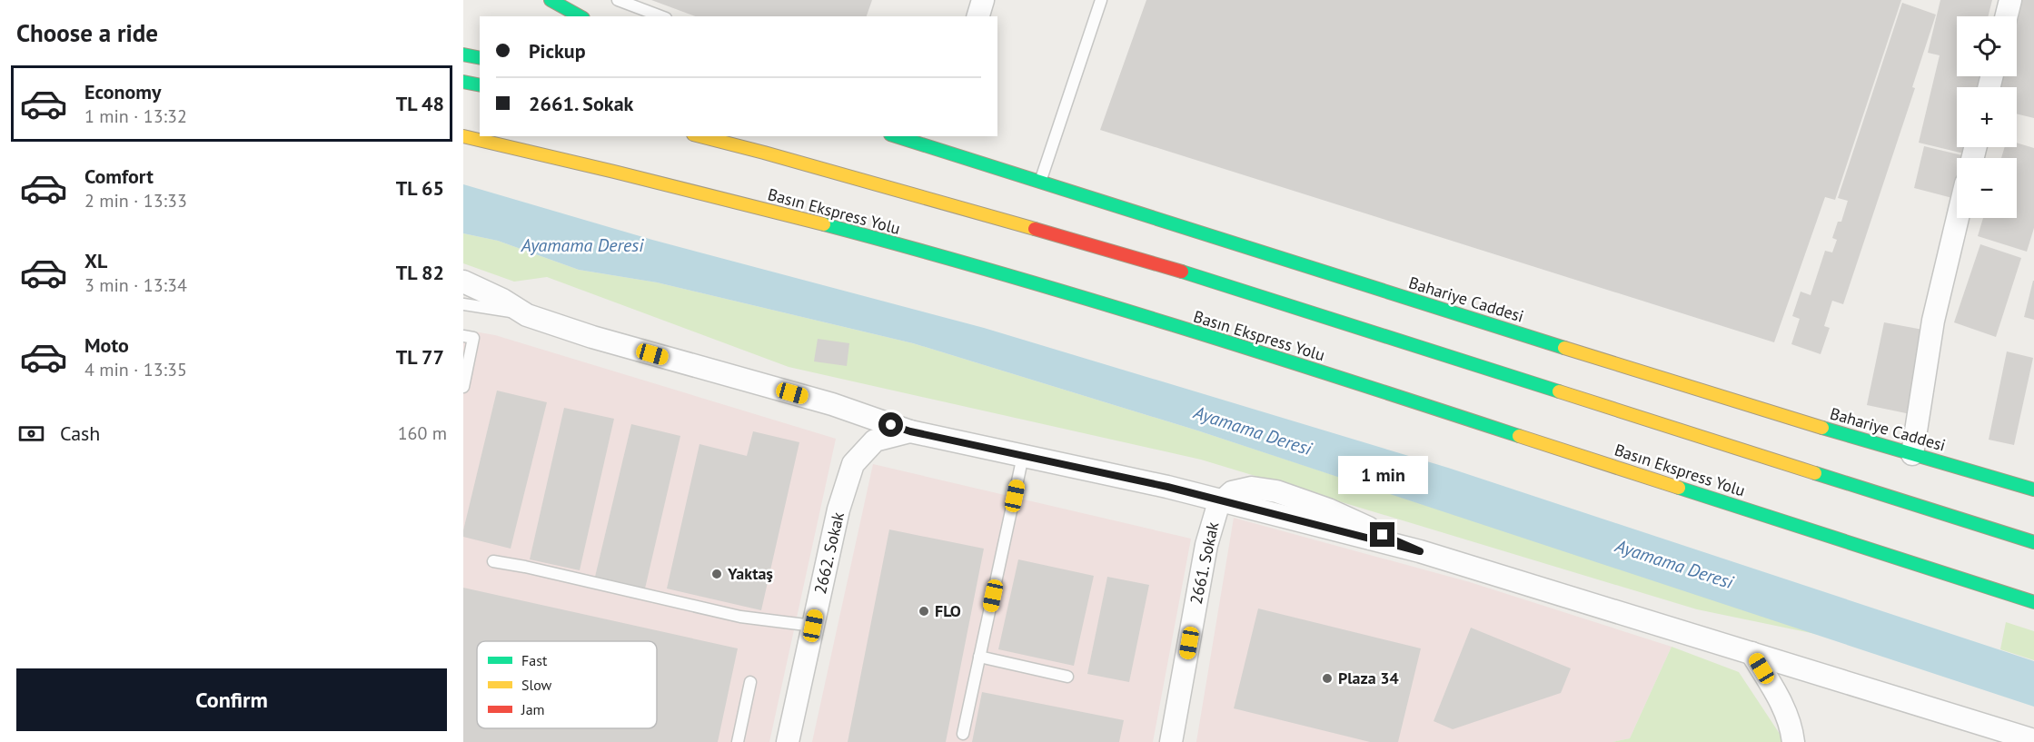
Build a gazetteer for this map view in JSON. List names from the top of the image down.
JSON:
{
  "streets": {
    "main road": ["Basın Ekspress Yolu", "Bahariye Caddesi"],
    "street": ["2662. Sokak", "2661. Sokak"]
  },
  "water": ["Ayamama Deresi"],
  "places": ["Yaktaş", "FLO", "Plaza 34"],
  "legend": ["Fast", "Slow", "Jam"],
  "page": {
    "heading": "Choose a ride",
    "map_buttons": ["+", "−"],
    "banner": ["Pickup", "2661. Sokak"],
    "list": [
      {
        "name": "Economy",
        "note": "1 min · 13:32",
        "value": "TL 48"
      },
      {
        "name": "Comfort",
        "note": "2 min · 13:33",
        "value": "TL 65"
      },
      {
        "name": "XL",
        "note": "3 min · 13:34",
        "value": "TL 82"
      },
      {
        "name": "Moto",
        "note": "4 min · 13:35",
        "value": "TL 77"
      }
    ],
    "pay": ["Cash", "160 m"],
    "bubble": "1 min",
    "buttons": "Confirm"
  }
}
